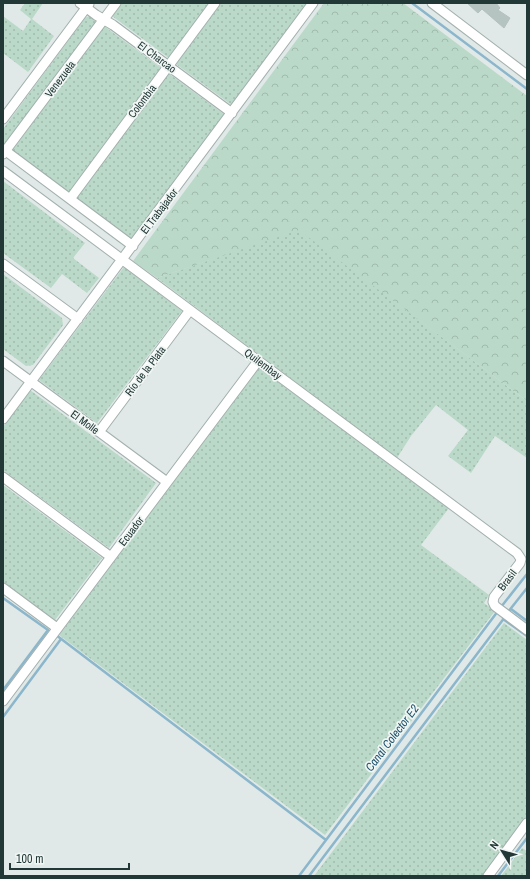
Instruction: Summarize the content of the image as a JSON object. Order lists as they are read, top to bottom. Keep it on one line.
{"streets":{"street":["El Charcao","Venezuela","Colombia","El Trabajador","Quilembay","Río de la Plata","El Molle","Ecuador","Brasil"]},"crossings":[["El Charcao","Venezuela"],["El Charcao","Colombia"],["El Charcao","El Trabajador"],["El Trabajador","Quilembay"],["El Trabajador","El Molle"],["Quilembay","Río de la Plata"],["Quilembay","Ecuador"],["Quilembay","Brasil"],["Río de la Plata","El Molle"],["El Molle","Ecuador"]],"water":["Canal Colector E2"],"scale_bar":"100 m","north":"top left"}
